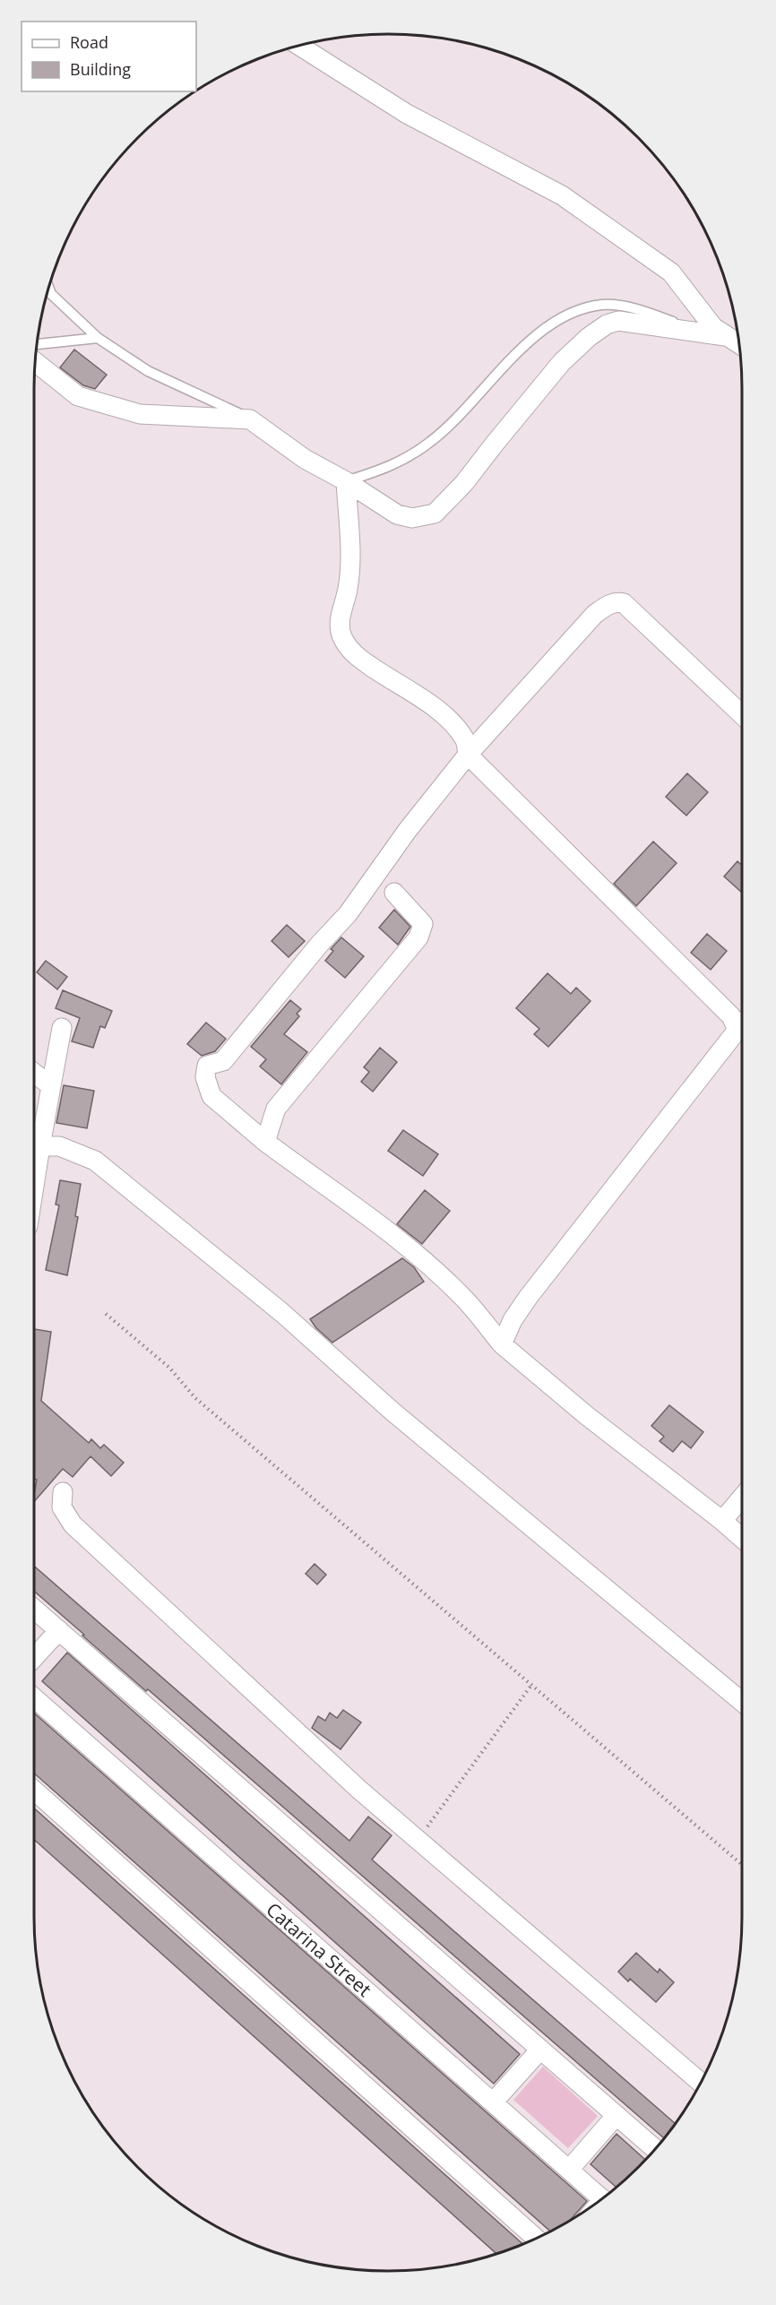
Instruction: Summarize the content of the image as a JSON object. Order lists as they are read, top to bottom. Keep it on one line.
{"streets":{"street":["Catarina Street"]},"legend":["Road","Building"]}
